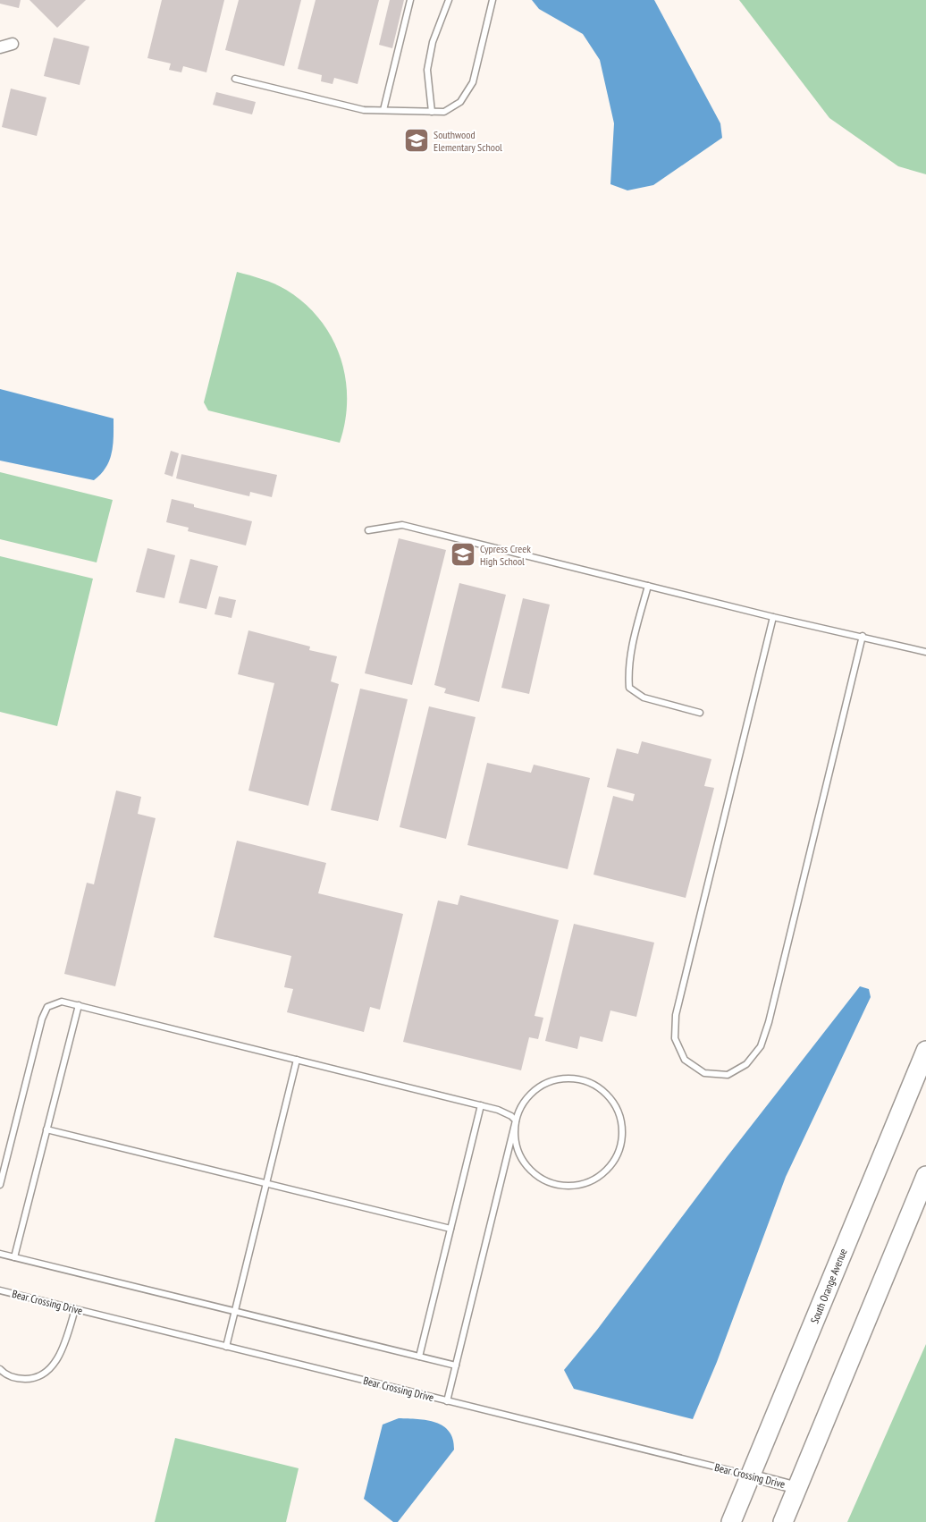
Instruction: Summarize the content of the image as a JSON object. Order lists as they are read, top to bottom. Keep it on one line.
{"streets":{"main road":["South Orange Avenue"],"street":["Bear Crossing Drive"]},"crossings":[["South Orange Avenue","Bear Crossing Drive"]],"places":{"school or university":["Southwood Elementary School","Cypress Creek High School"]}}
